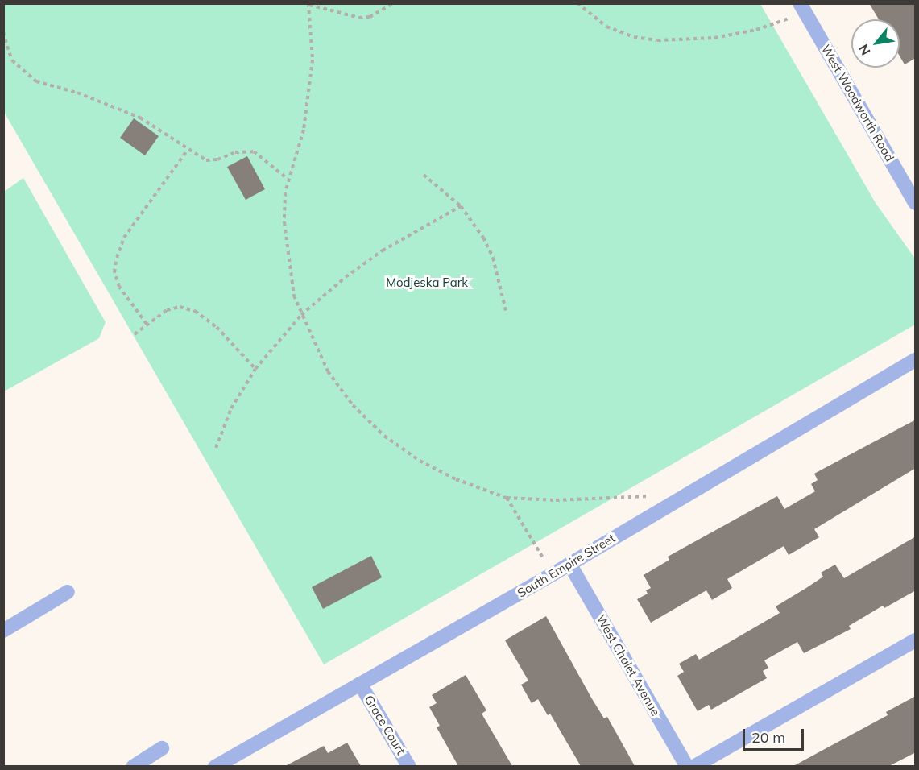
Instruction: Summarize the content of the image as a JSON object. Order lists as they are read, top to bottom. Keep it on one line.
{"streets":{"street":["West Woodworth Road","South Empire Street","West Chalet Avenue","Grace Court"]},"crossings":[["South Empire Street","West Chalet Avenue"],["South Empire Street","Grace Court"]],"parks":["Modjeska Park"],"scale_bar":"20 m","north":"bottom left"}
